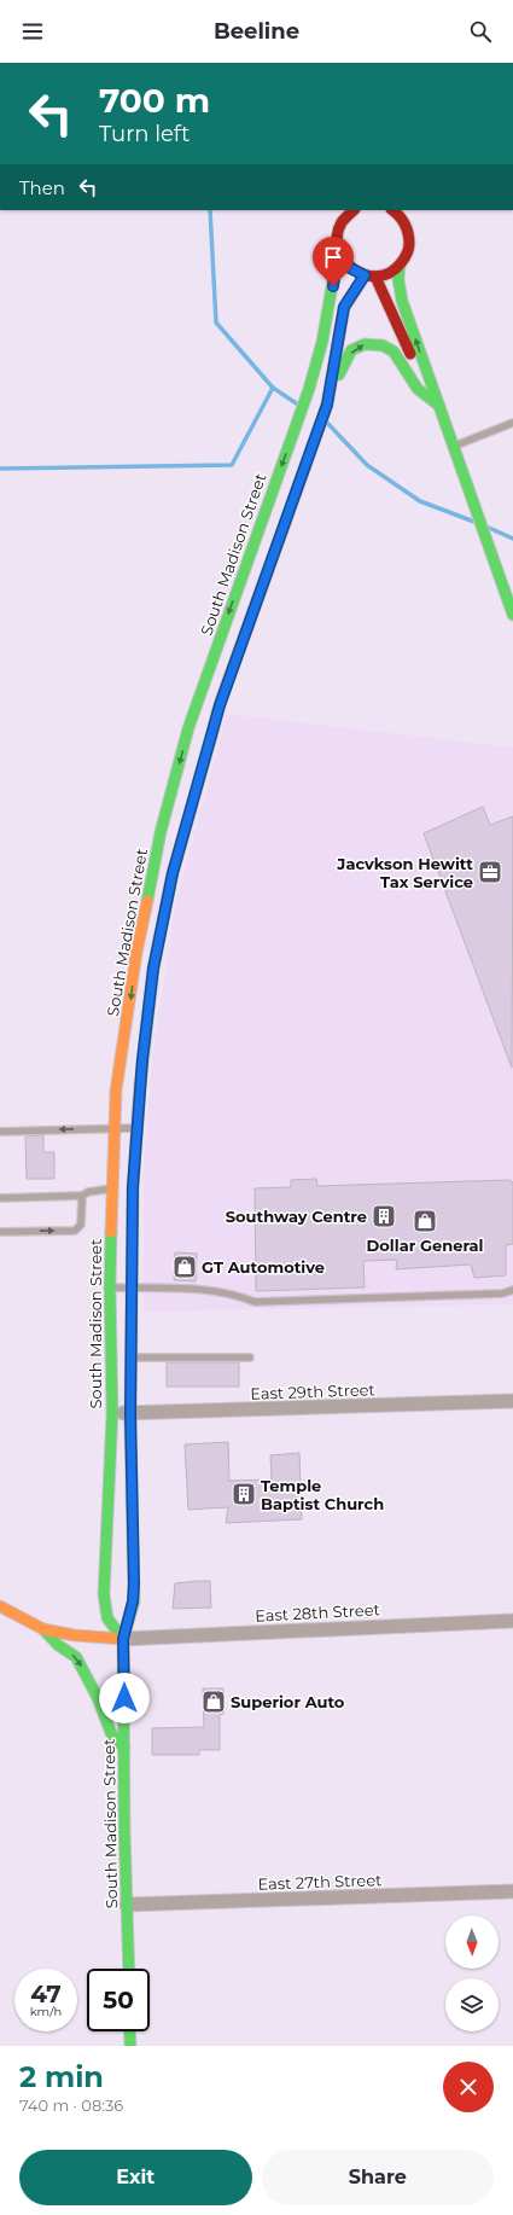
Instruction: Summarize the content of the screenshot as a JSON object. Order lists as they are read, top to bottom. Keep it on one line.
{"streets":{"main road":["South Madison Street"],"street":["East 29th Street","East 28th Street","East 27th Street"]},"crossings":[["South Madison Street","East 29th Street"],["South Madison Street","East 28th Street"],["South Madison Street","East 27th Street"]],"places":{"office":["Jacvkson Hewitt Tax Service"],"building":["Southway Centre","Temple Baptist Church"],"shop":["Dollar General","GT Automotive","Superior Auto"]},"north":"bottom","page":{"header":"Beeline","turn":["700 m","Turn left"],"then":"Then","speed":"47 km/h","limit":"50","heading":["2 min","740 m · 08:36"],"buttons":["Exit","Share"]}}
